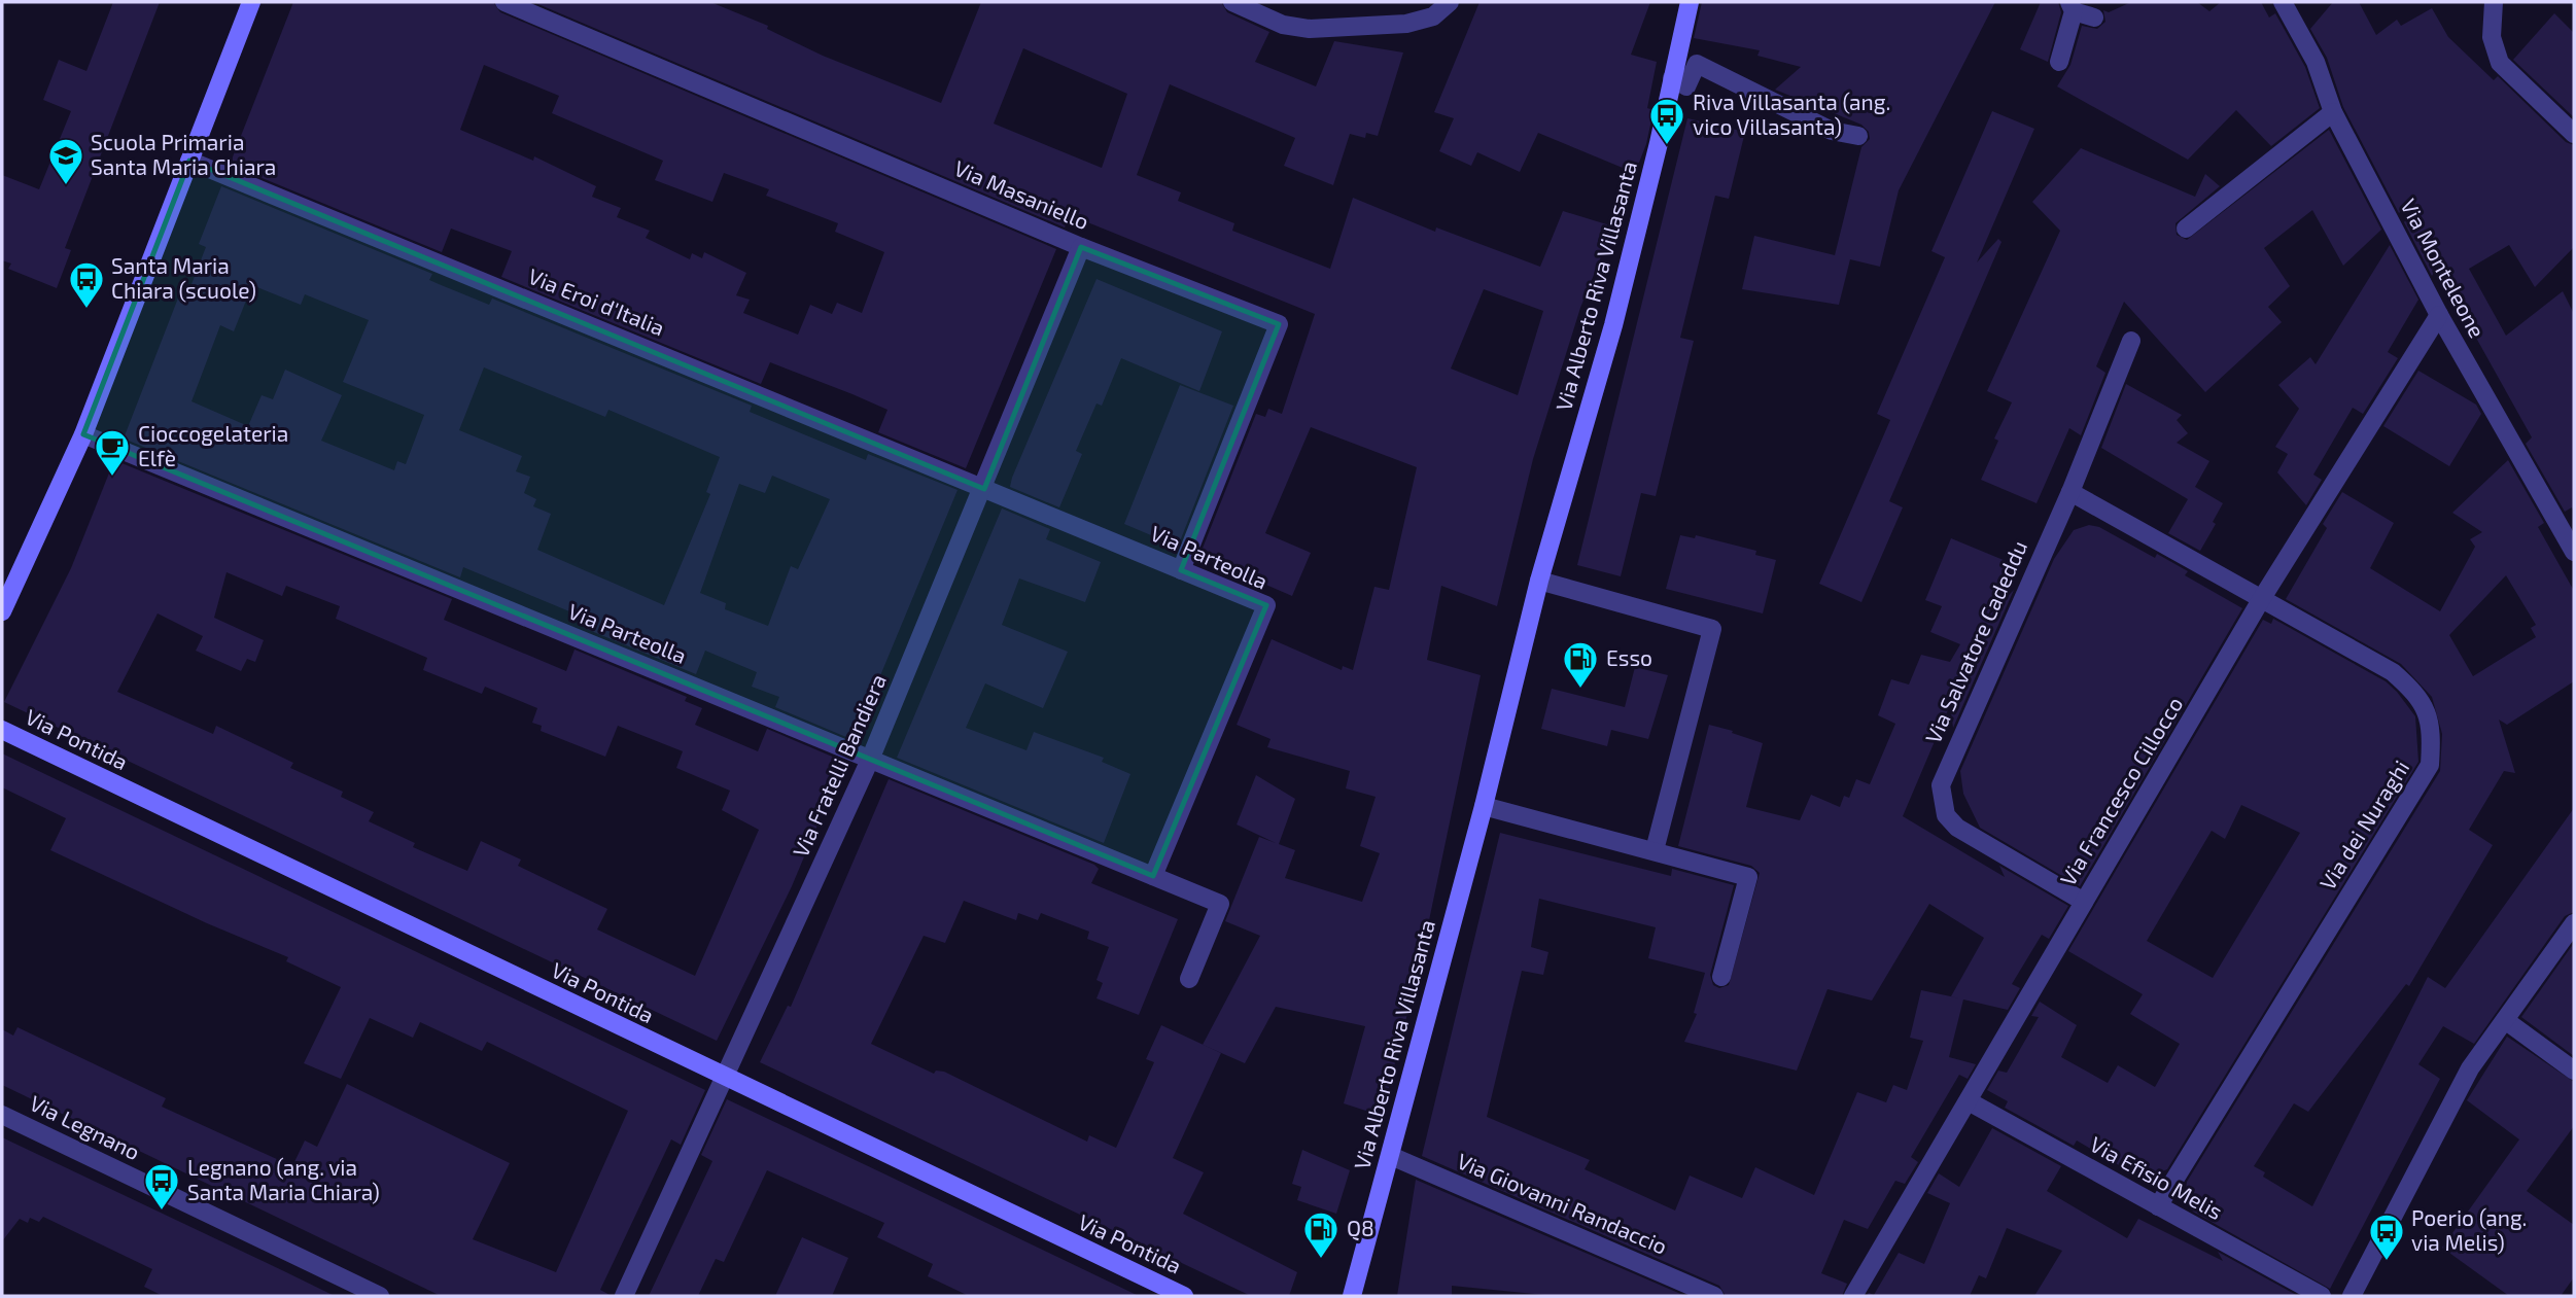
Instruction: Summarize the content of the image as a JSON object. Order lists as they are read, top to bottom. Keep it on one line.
{"streets":{"street":["Via Masaniello","Via Monteleone","Via Alberto Riva Villasanta","Via Eroi d'Italia","Via Parteolla","Via Salvatore Cadeddu","Via Pontida","Via Fratelli Bandiera","Via Francesco Cillocco","Via dei Nuraghi","Via Legnano","Via Efisio Melis","Via Giovanni Randaccio"]},"crossings":[["Via Masaniello","Via Parteolla"],["Via Masaniello","Via Fratelli Bandiera"],["Via Monteleone","Via Francesco Cillocco"],["Via Alberto Riva Villasanta","Via Giovanni Randaccio"],["Via Eroi d'Italia","Via Parteolla"],["Via Eroi d'Italia","Via Fratelli Bandiera"],["Via Parteolla","Via Fratelli Bandiera"],["Via Salvatore Cadeddu","Via Francesco Cillocco"],["Via Salvatore Cadeddu","Via dei Nuraghi"],["Via Pontida","Via Fratelli Bandiera"],["Via Francesco Cillocco","Via dei Nuraghi"],["Via Francesco Cillocco","Via Efisio Melis"],["Via dei Nuraghi","Via Efisio Melis"]],"places":{"bus stop":["Riva Villasanta (ang. vico Villasanta)","Santa Maria Chiara (scuole)","Legnano (ang. via Santa Maria Chiara)","Poerio (ang. via Melis)"],"school or university":["Scuola Primaria Santa Maria Chiara"],"cafe":["Cioccogelateria Elfè"],"fuel station":["Esso","Q8"]}}
